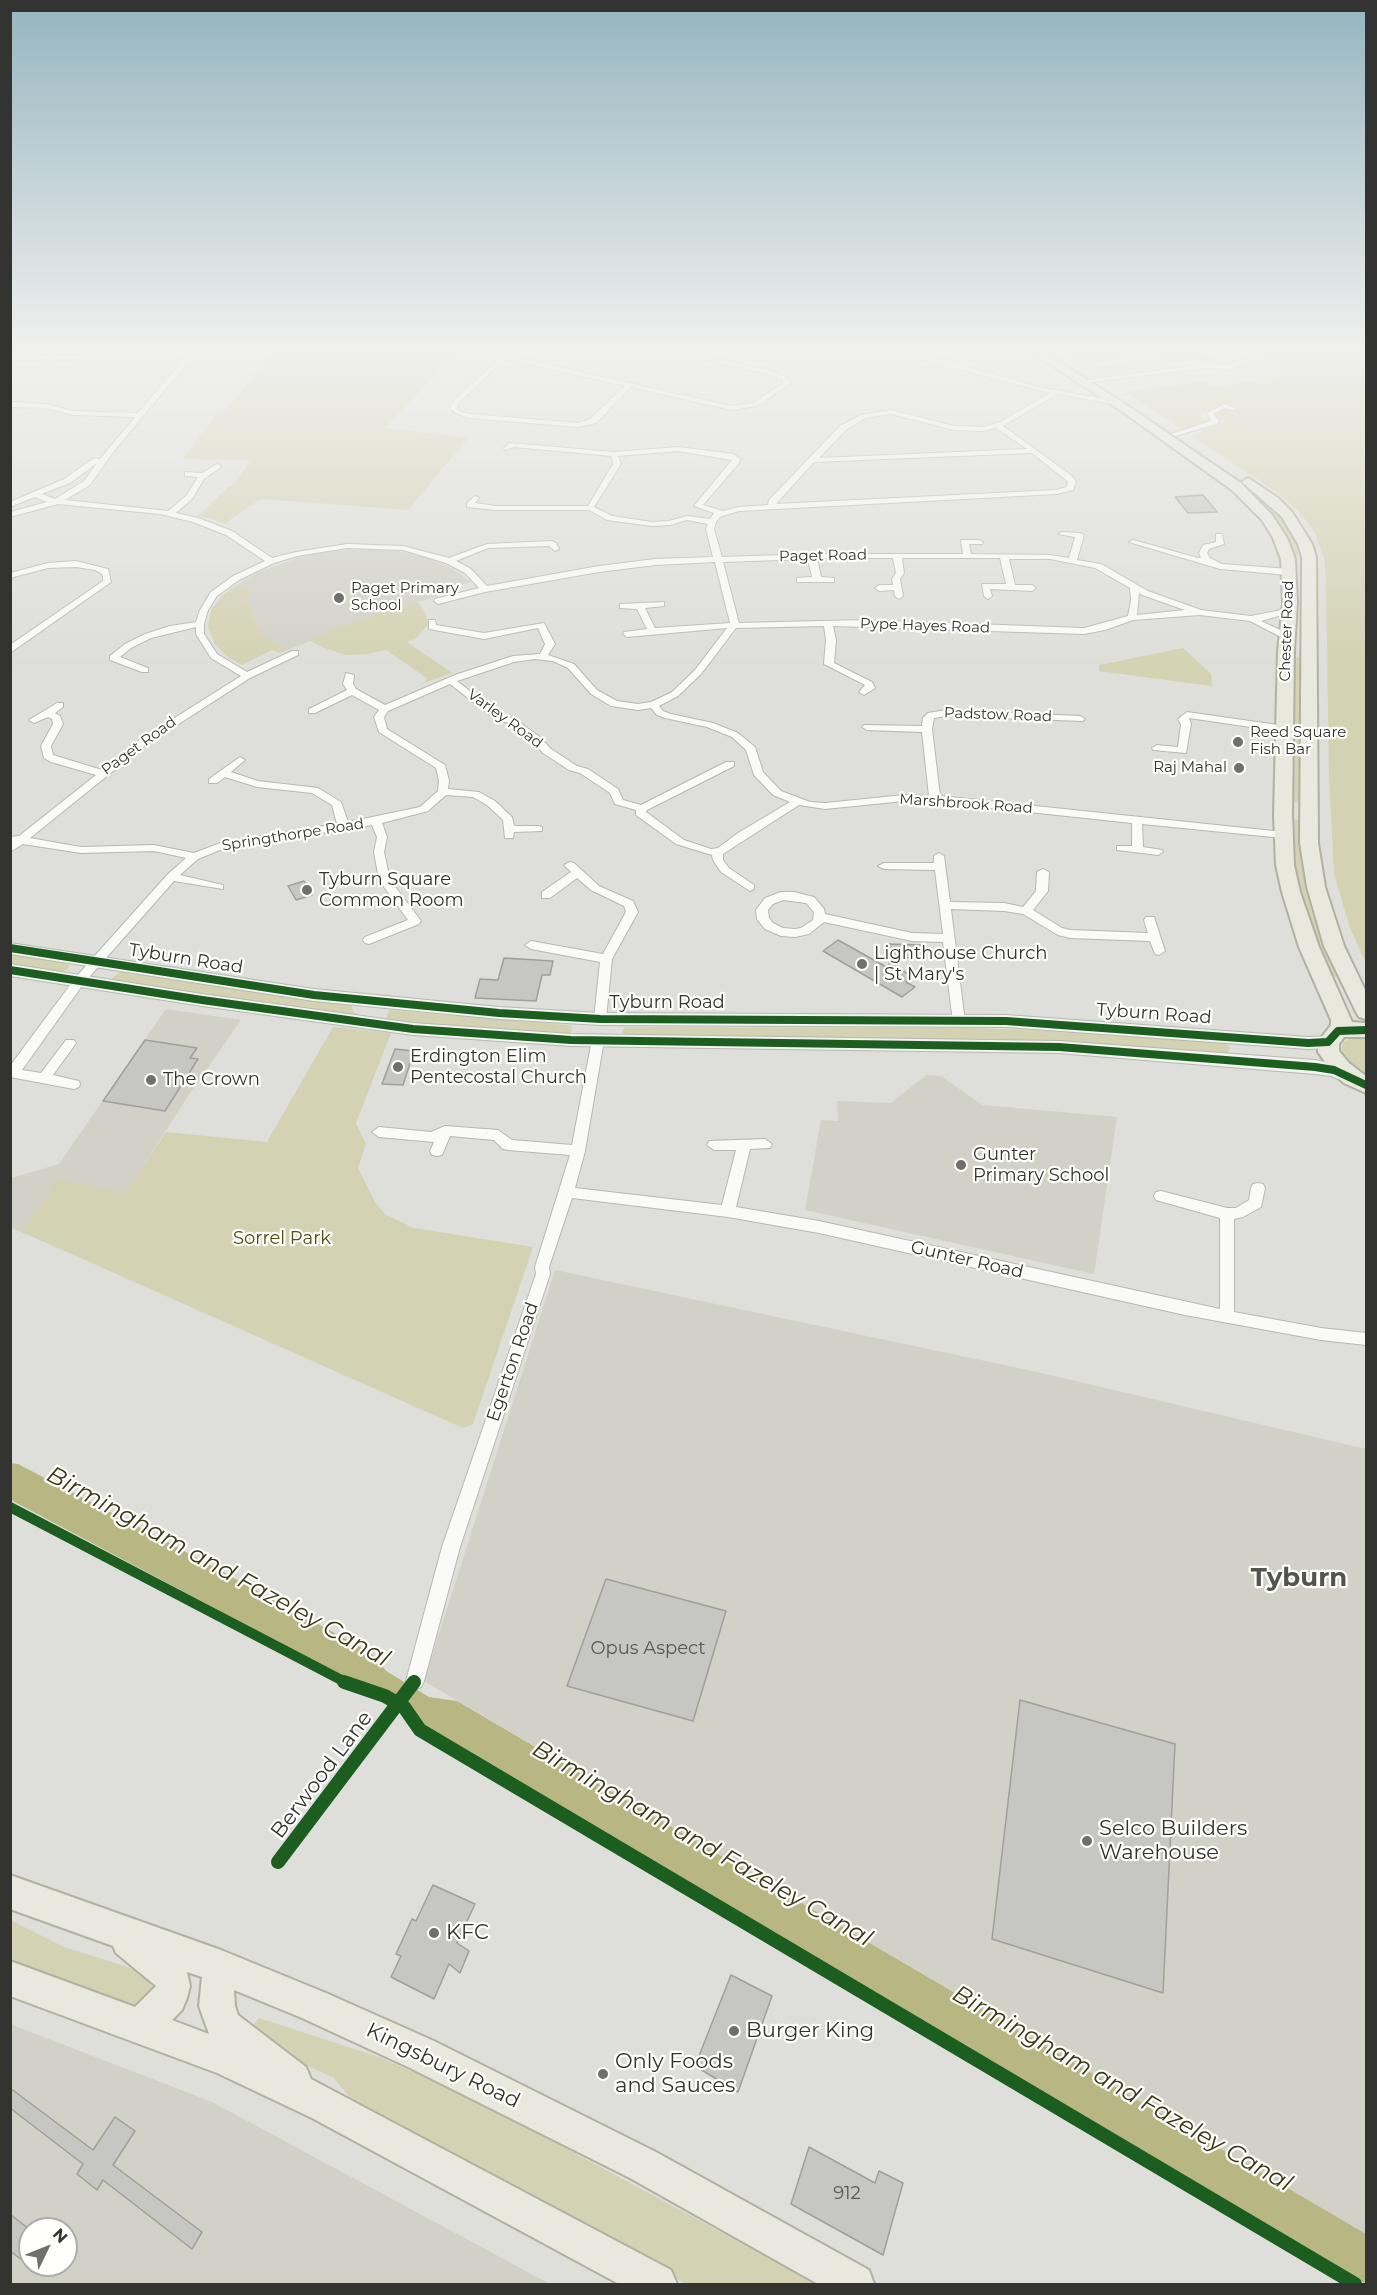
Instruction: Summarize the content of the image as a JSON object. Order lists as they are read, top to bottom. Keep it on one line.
{"streets":{"highway":["Chester Road","Kingsbury Road"],"main road":["Tyburn Road"],"street":["Paget Road","Pype Hayes Road","Padstow Road","Varley Road","Marshbrook Road","Springthorpe Road","Gunter Road","Egerton Road"],"cycle path":["Berwood Lane"]},"crossings":[["Paget Road","Pype Hayes Road"],["Pype Hayes Road","Chester Road"],["Chester Road","Marshbrook Road"],["Chester Road","Tyburn Road"],["Padstow Road","Marshbrook Road"],["Tyburn Road","Egerton Road"],["Gunter Road","Egerton Road"]],"districts":["Tyburn"],"water":["Birmingham and Fazeley Canal"],"parks":["Sorrel Park"],"places":["Paget Primary School","Reed Square Fish Bar","Raj Mahal","Tyburn Square Common Room","Lighthouse Church | St Mary's","Erdington Elim Pentecostal Church","The Crown","Gunter Primary School","Selco Builders Warehouse","KFC","Burger King","Only Foods and Sauces"],"house_numbers":["Opus Aspect","912"],"north":"top right"}
